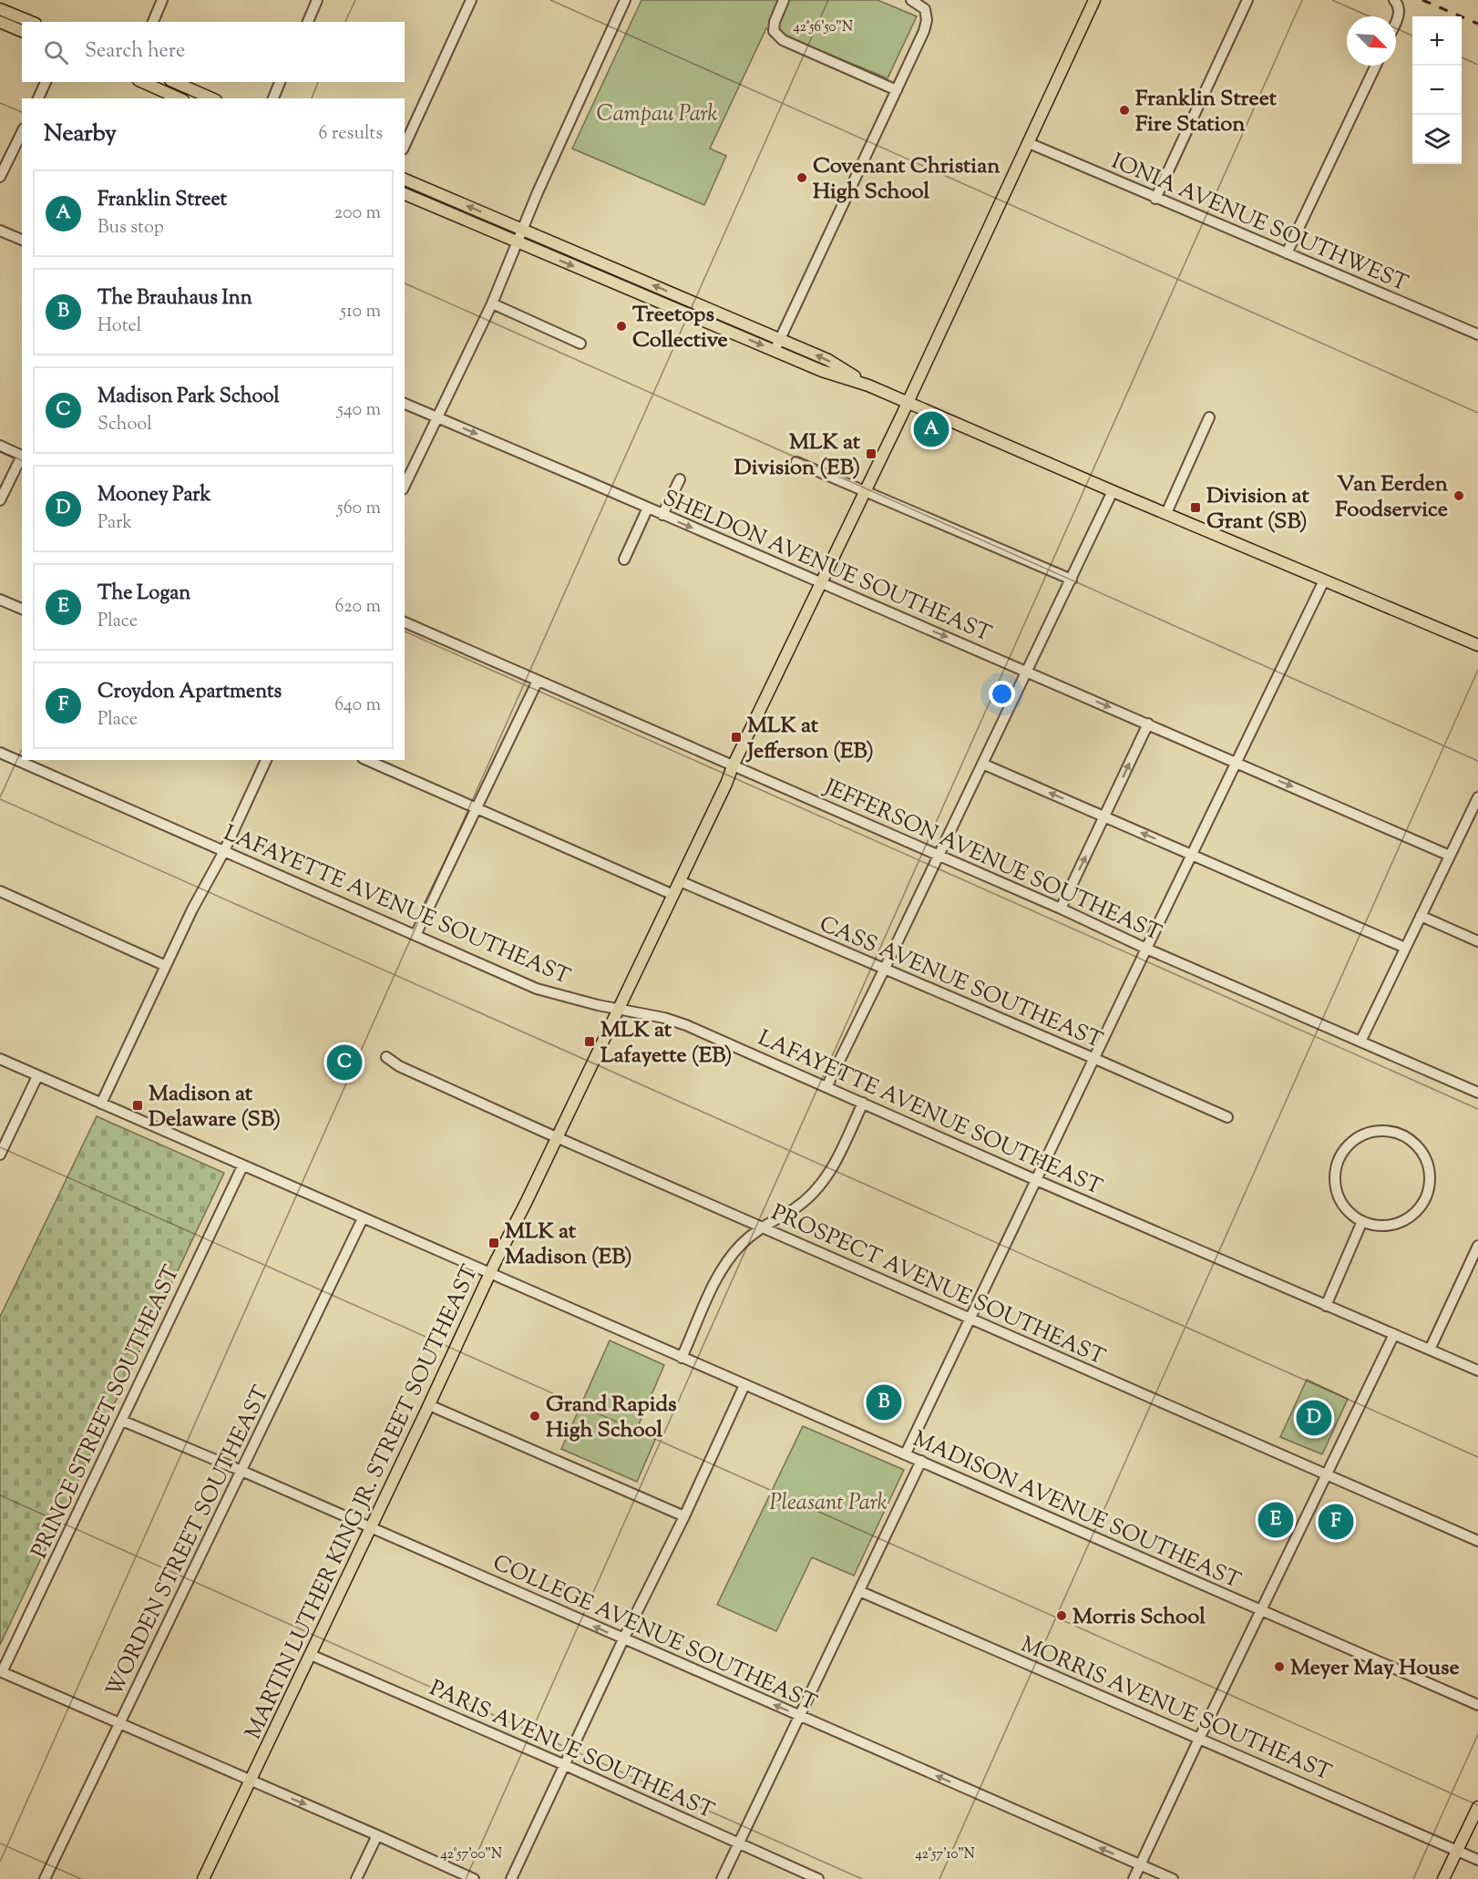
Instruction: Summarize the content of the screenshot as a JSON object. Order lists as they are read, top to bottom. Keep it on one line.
{"streets":{"main road":["MARTIN LUTHER KING JR. STREET SOUTHEAST"],"street":["IONIA AVENUE SOUTHWEST","SHELDON AVENUE SOUTHEAST","JEFFERSON AVENUE SOUTHEAST","LAFAYETTE AVENUE SOUTHEAST","CASS AVENUE SOUTHEAST","PROSPECT AVENUE SOUTHEAST","PRINCE STREET SOUTHEAST","MADISON AVENUE SOUTHEAST","WORDEN STREET SOUTHEAST","COLLEGE AVENUE SOUTHEAST","MORRIS AVENUE SOUTHEAST","PARIS AVENUE SOUTHEAST"]},"crossings":[["IONIA AVENUE SOUTHWEST","MARTIN LUTHER KING JR. STREET SOUTHEAST"],["SHELDON AVENUE SOUTHEAST","MARTIN LUTHER KING JR. STREET SOUTHEAST"],["JEFFERSON AVENUE SOUTHEAST","MARTIN LUTHER KING JR. STREET SOUTHEAST"],["LAFAYETTE AVENUE SOUTHEAST","MARTIN LUTHER KING JR. STREET SOUTHEAST"],["CASS AVENUE SOUTHEAST","MARTIN LUTHER KING JR. STREET SOUTHEAST"],["PROSPECT AVENUE SOUTHEAST","MARTIN LUTHER KING JR. STREET SOUTHEAST"],["PRINCE STREET SOUTHEAST","MADISON AVENUE SOUTHEAST"],["PRINCE STREET SOUTHEAST","COLLEGE AVENUE SOUTHEAST"],["MARTIN LUTHER KING JR. STREET SOUTHEAST","MADISON AVENUE SOUTHEAST"],["MARTIN LUTHER KING JR. STREET SOUTHEAST","COLLEGE AVENUE SOUTHEAST"],["MARTIN LUTHER KING JR. STREET SOUTHEAST","PARIS AVENUE SOUTHEAST"],["MADISON AVENUE SOUTHEAST","WORDEN STREET SOUTHEAST"],["WORDEN STREET SOUTHEAST","COLLEGE AVENUE SOUTHEAST"]],"one_way":["SHELDON AVENUE SOUTHEAST","COLLEGE AVENUE SOUTHEAST"],"parks":["Campau Park","Pleasant Park"],"places":{"other":["Franklin Street Fire Station","Covenant Christian High School","Treetops Collective","Van Eerden Foodservice","Grand Rapids High School","Morris School","Meyer May House"],"transit":["MLK at Division (EB)","Division at Grant (SB)","MLK at Jefferson (EB)","MLK at Lafayette (EB)","Madison at Delaware (SB)","MLK at Madison (EB)"]},"north":"bottom right","page":{"map_buttons":["+","−"],"search":"Search here","heading":["Nearby","6 results"],"list":[{"mark":"A","name":"Franklin Street","note":"Bus stop","value":"200 m"},{"mark":"B","name":"The Brauhaus Inn","note":"Hotel","value":"510 m"},{"mark":"C","name":"Madison Park School","note":"School","value":"540 m"},{"mark":"D","name":"Mooney Park","note":"Park","value":"560 m"},{"mark":"E","name":"The Logan","note":"Place","value":"620 m"},{"mark":"F","name":"Croydon Apartments","note":"Place","value":"640 m"}],"pins":["A","C","B","D","E","F"]},"coordinates":["42°56'50\"N","42°57'00\"N","42°57'10\"N"]}
